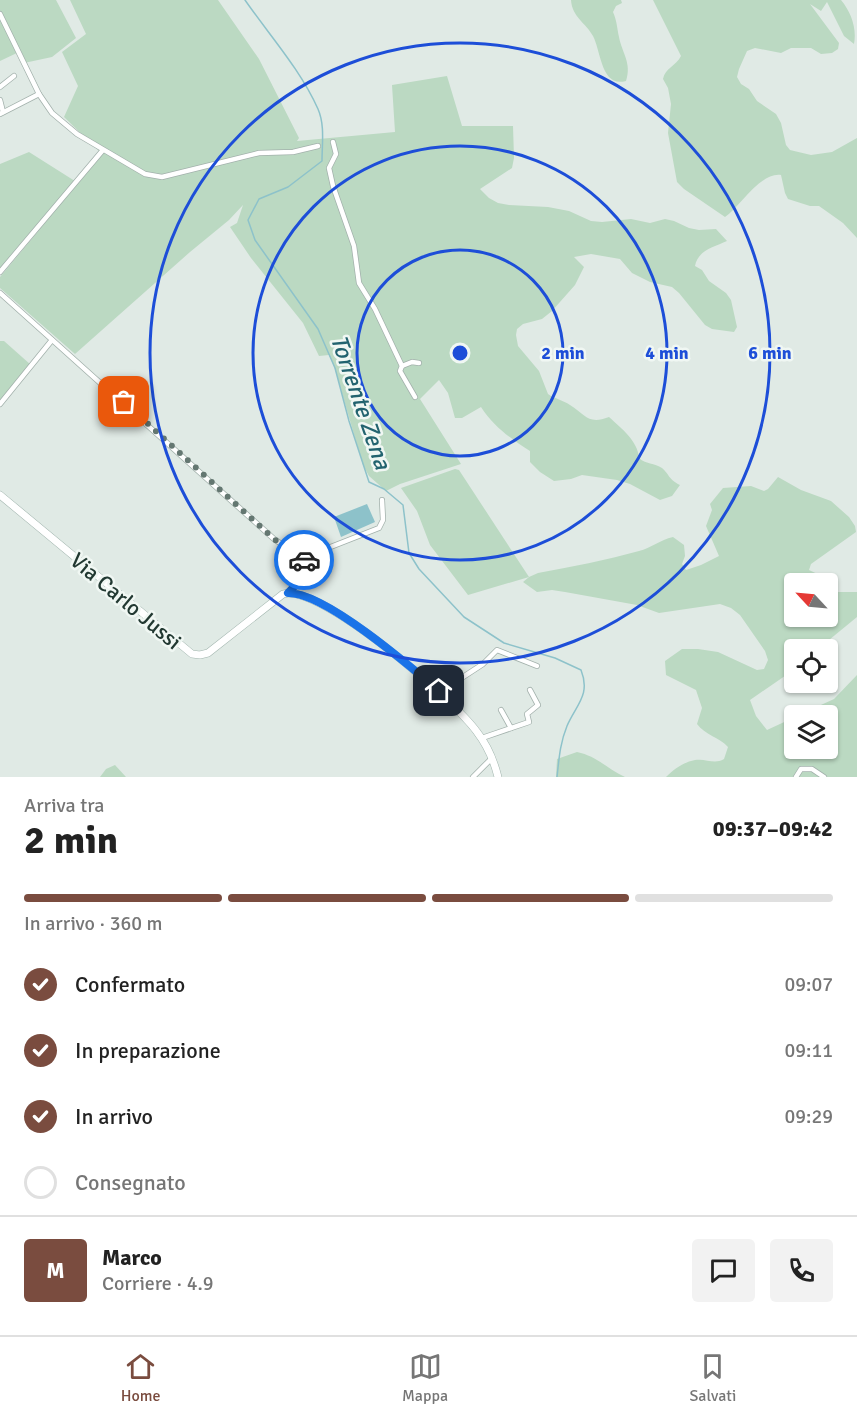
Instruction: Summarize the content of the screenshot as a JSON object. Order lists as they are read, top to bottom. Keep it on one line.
{"streets":{"street":["Via Carlo Jussi"]},"water":["Torrente Zena"],"north":"top left","page":{"heading":["2 min","Arriva tra","09:37–09:42"],"panel":["Marco","Corriere · 4.9"],"bar":"In arrivo · 360 m","list":[["Confermato","09:07"],["In preparazione","09:11"],["In arrivo","09:29"],"Consegnato"],"round":"M","tabs":["Home","Mappa","Salvati"]},"rings":["2 min","4 min","6 min"]}
